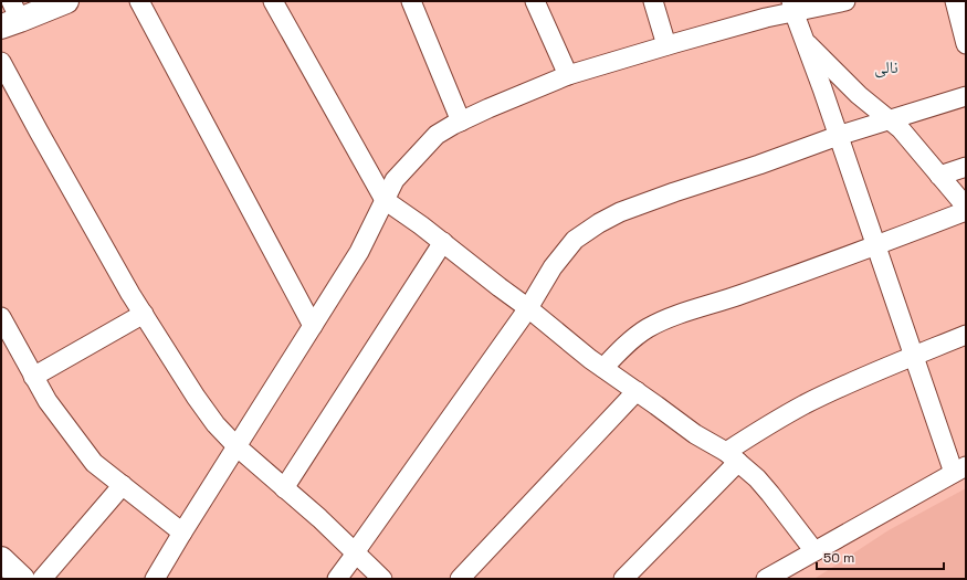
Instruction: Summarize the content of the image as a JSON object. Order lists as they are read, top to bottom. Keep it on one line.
{"districts":["نالی"],"scale_bar":"50 m"}
